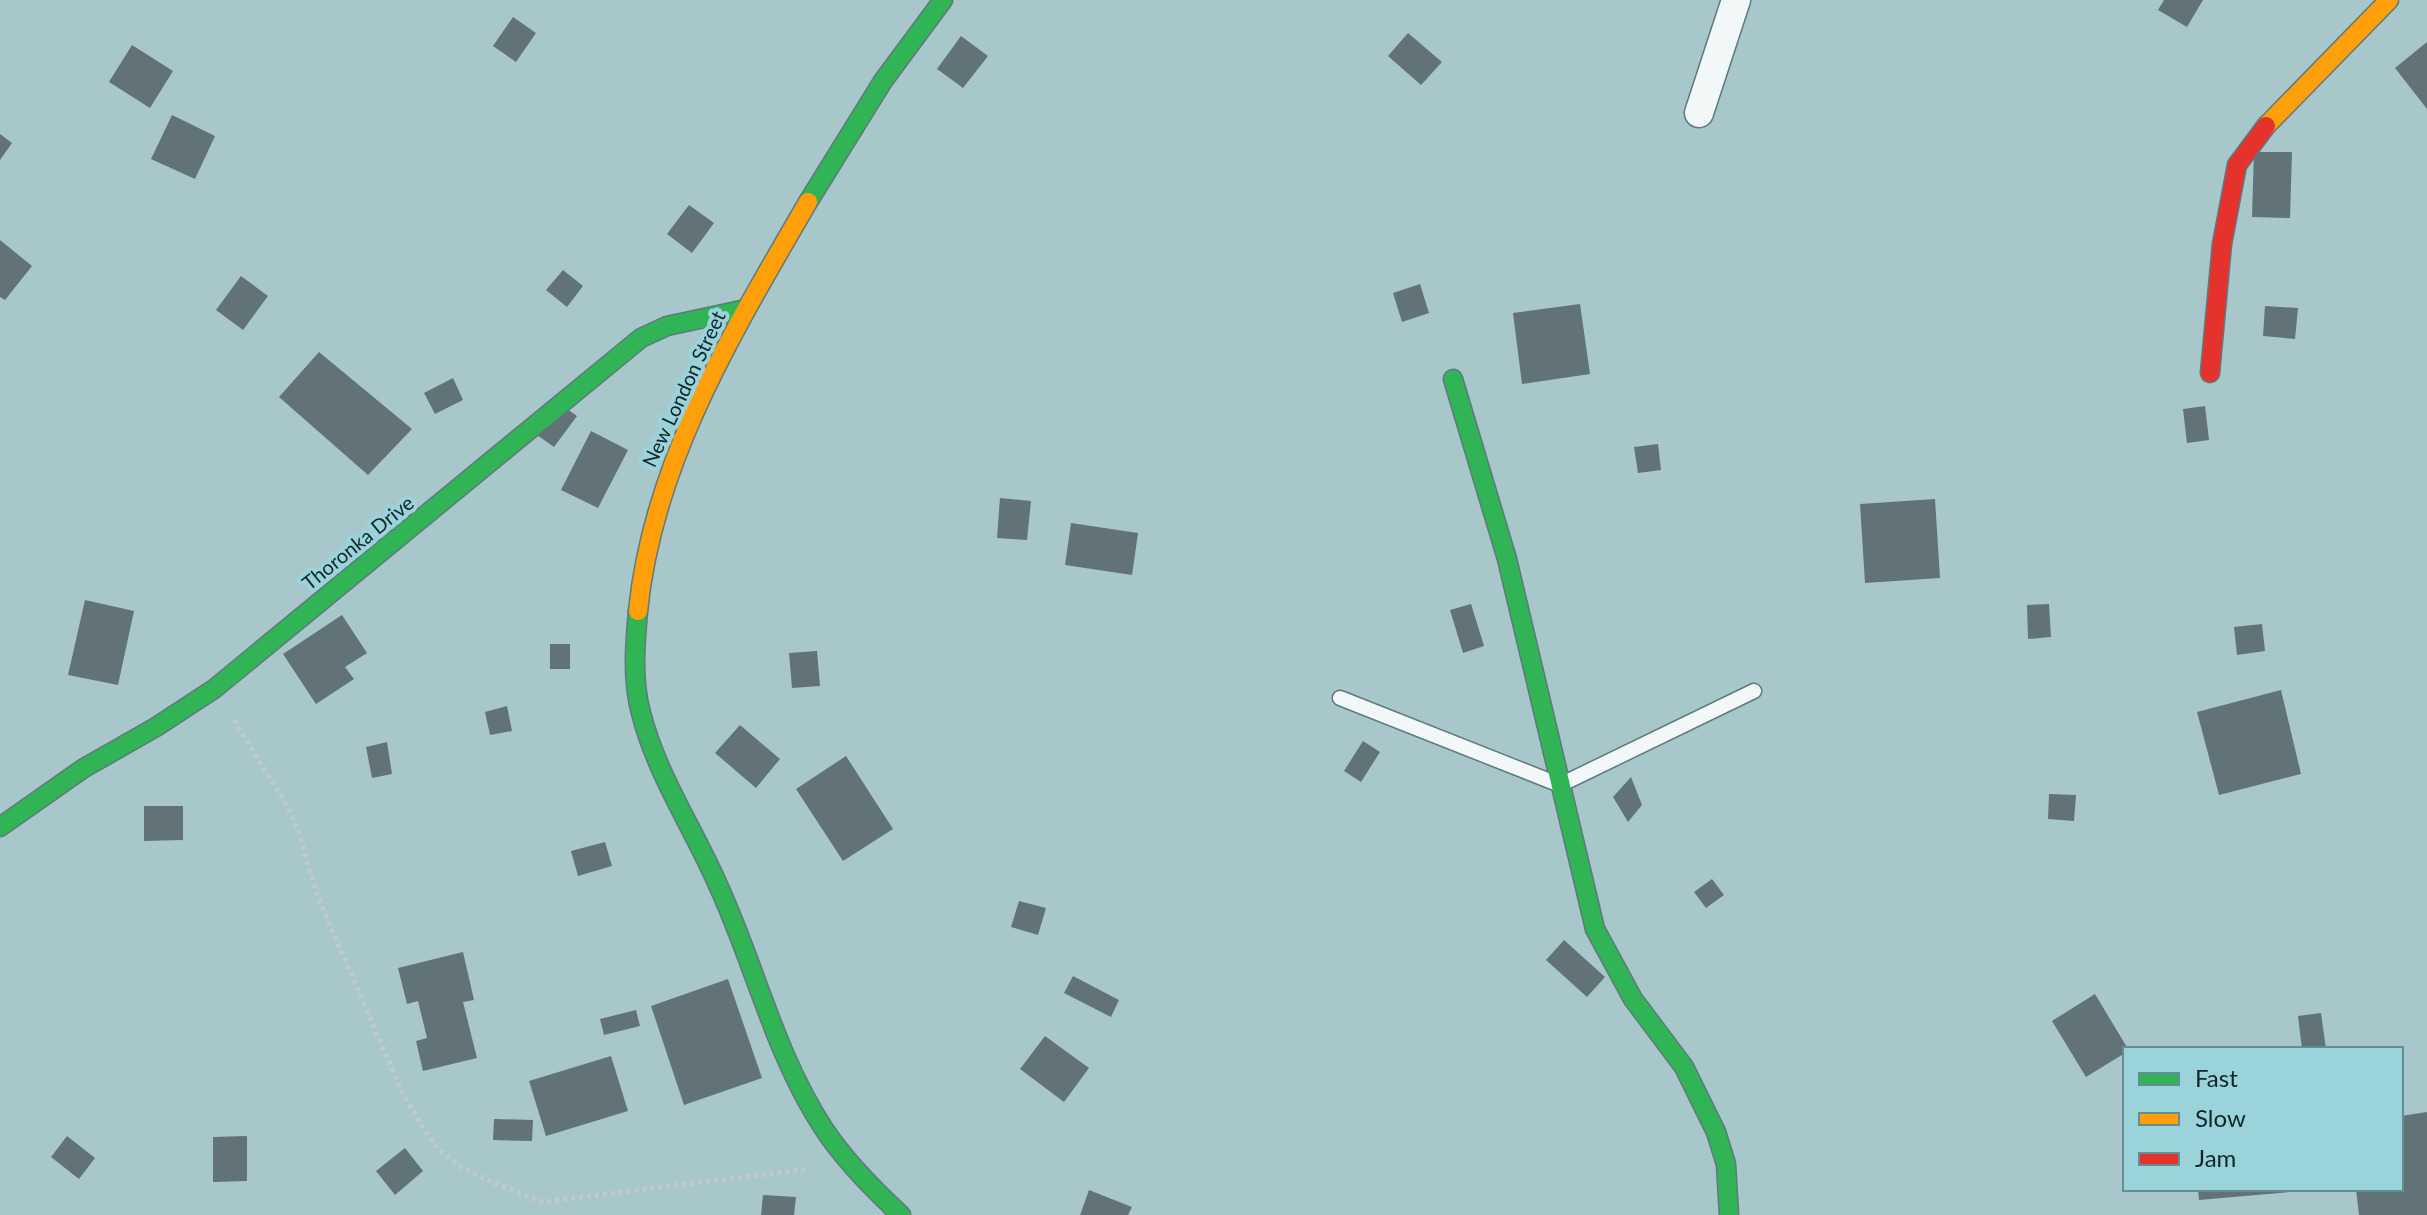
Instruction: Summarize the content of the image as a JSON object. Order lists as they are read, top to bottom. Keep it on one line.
{"streets":{"street":["New London Street","Thoronka Drive"]},"crossings":[["New London Street","Thoronka Drive"]],"legend":["Fast","Slow","Jam"]}
